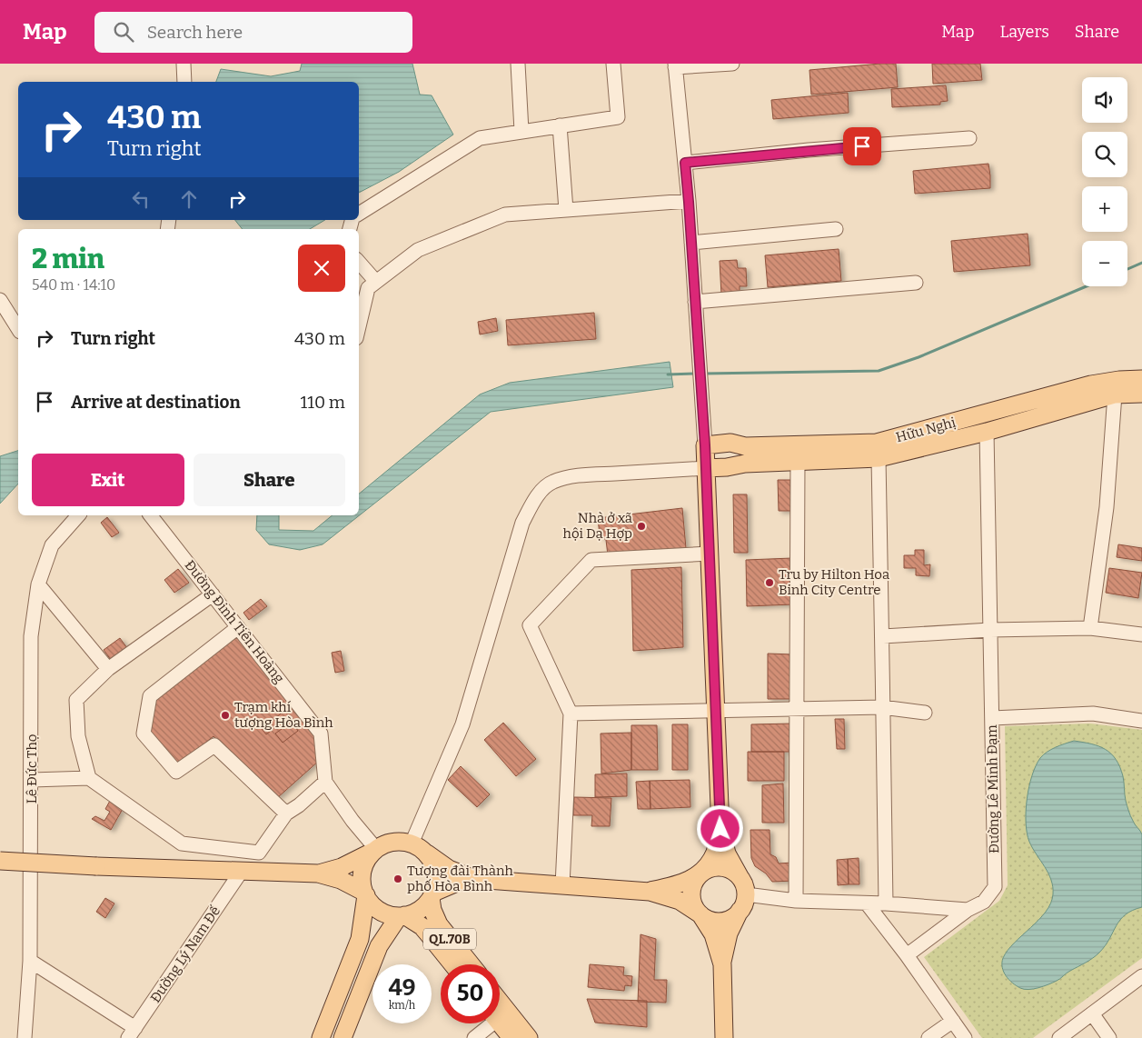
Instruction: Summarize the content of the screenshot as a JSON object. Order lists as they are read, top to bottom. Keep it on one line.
{"streets":{"main road":["Hữu Nghị","QL.70B"],"street":["Đường Đinh Tiên Hoàng","Lê Đức Thọ","Đường Lê Minh Đạm","Đường Lý Nam Đế"]},"crossings":[["Hữu Nghị","Đường Lê Minh Đạm"],["Đường Đinh Tiên Hoàng","QL.70B"]],"places":["Nhà ở xã hội Dạ Hợp","Tru by Hilton Hoa Binh City Centre","Trạm khí tượng Hòa Bình","Tượng đài Thành phố Hòa Bình"],"page":{"header":"Map","search":"Search here","nav":["Map","Layers","Share"],"map_buttons":["+","−"],"turn":["430 m","Turn right"],"heading":["2 min","540 m · 14:10"],"list":[{"name":"Turn right","value":"430 m"},{"name":"Arrive at destination","value":"110 m"}],"buttons":["Exit","Share"],"speed":"49 km/h","limit":"50"}}
